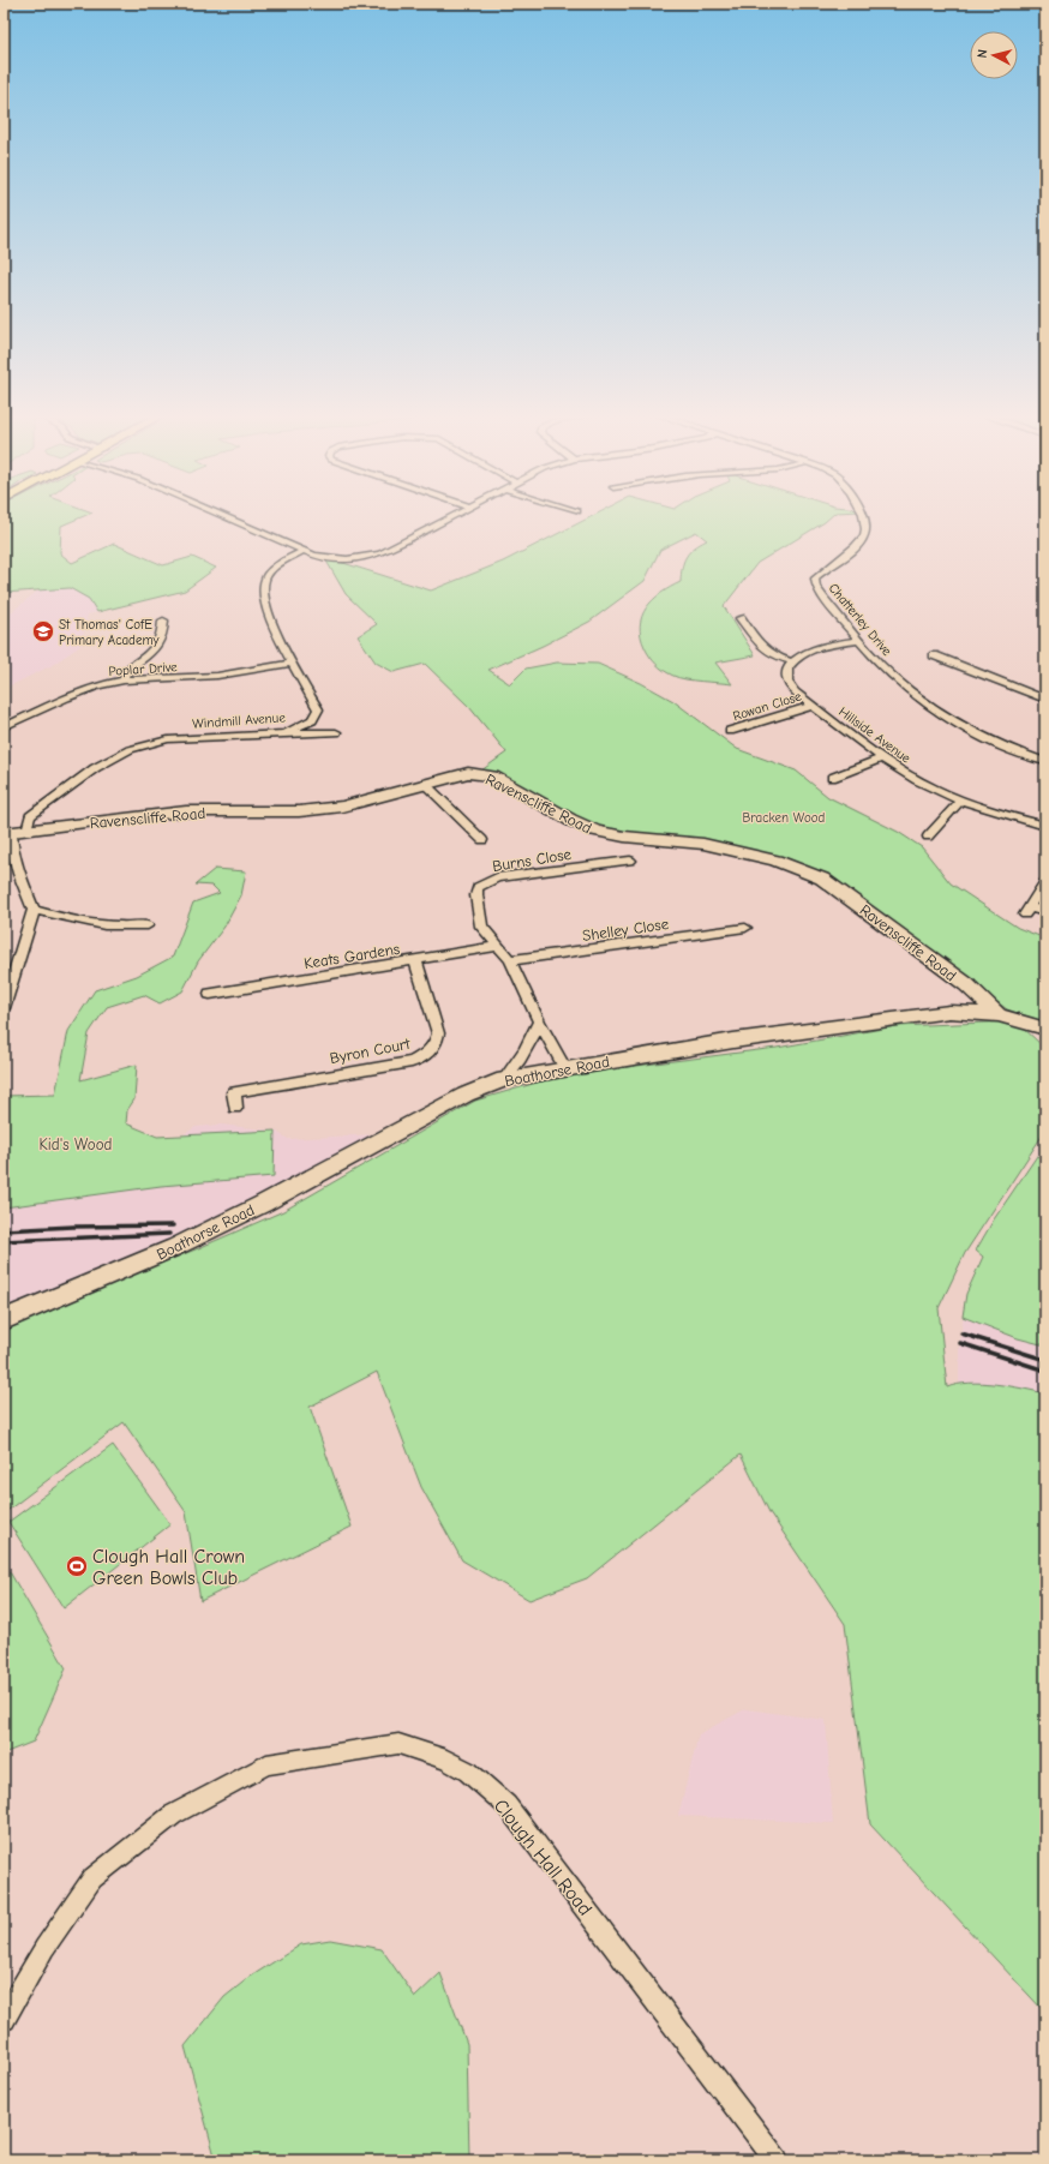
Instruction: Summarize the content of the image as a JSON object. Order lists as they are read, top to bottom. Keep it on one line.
{"streets":{"street":["Chatterley Drive","Poplar Drive","Rowan Close","Windmill Avenue","Hillside Avenue","Ravenscliffe Road","Burns Close","Shelley Close","Keats Gardens","Byron Court","Boathorse Road","Clough Hall Road"]},"crossings":[["Poplar Drive","Windmill Avenue"],["Rowan Close","Hillside Avenue"],["Windmill Avenue","Ravenscliffe Road"],["Ravenscliffe Road","Boathorse Road"],["Burns Close","Keats Gardens"],["Keats Gardens","Byron Court"]],"parks":["Bracken Wood","Kid's Wood"],"places":{"school or university":["St Thomas' CofE Primary Academy"],"sports":["Clough Hall Crown Green Bowls Club"]},"north":"left"}
